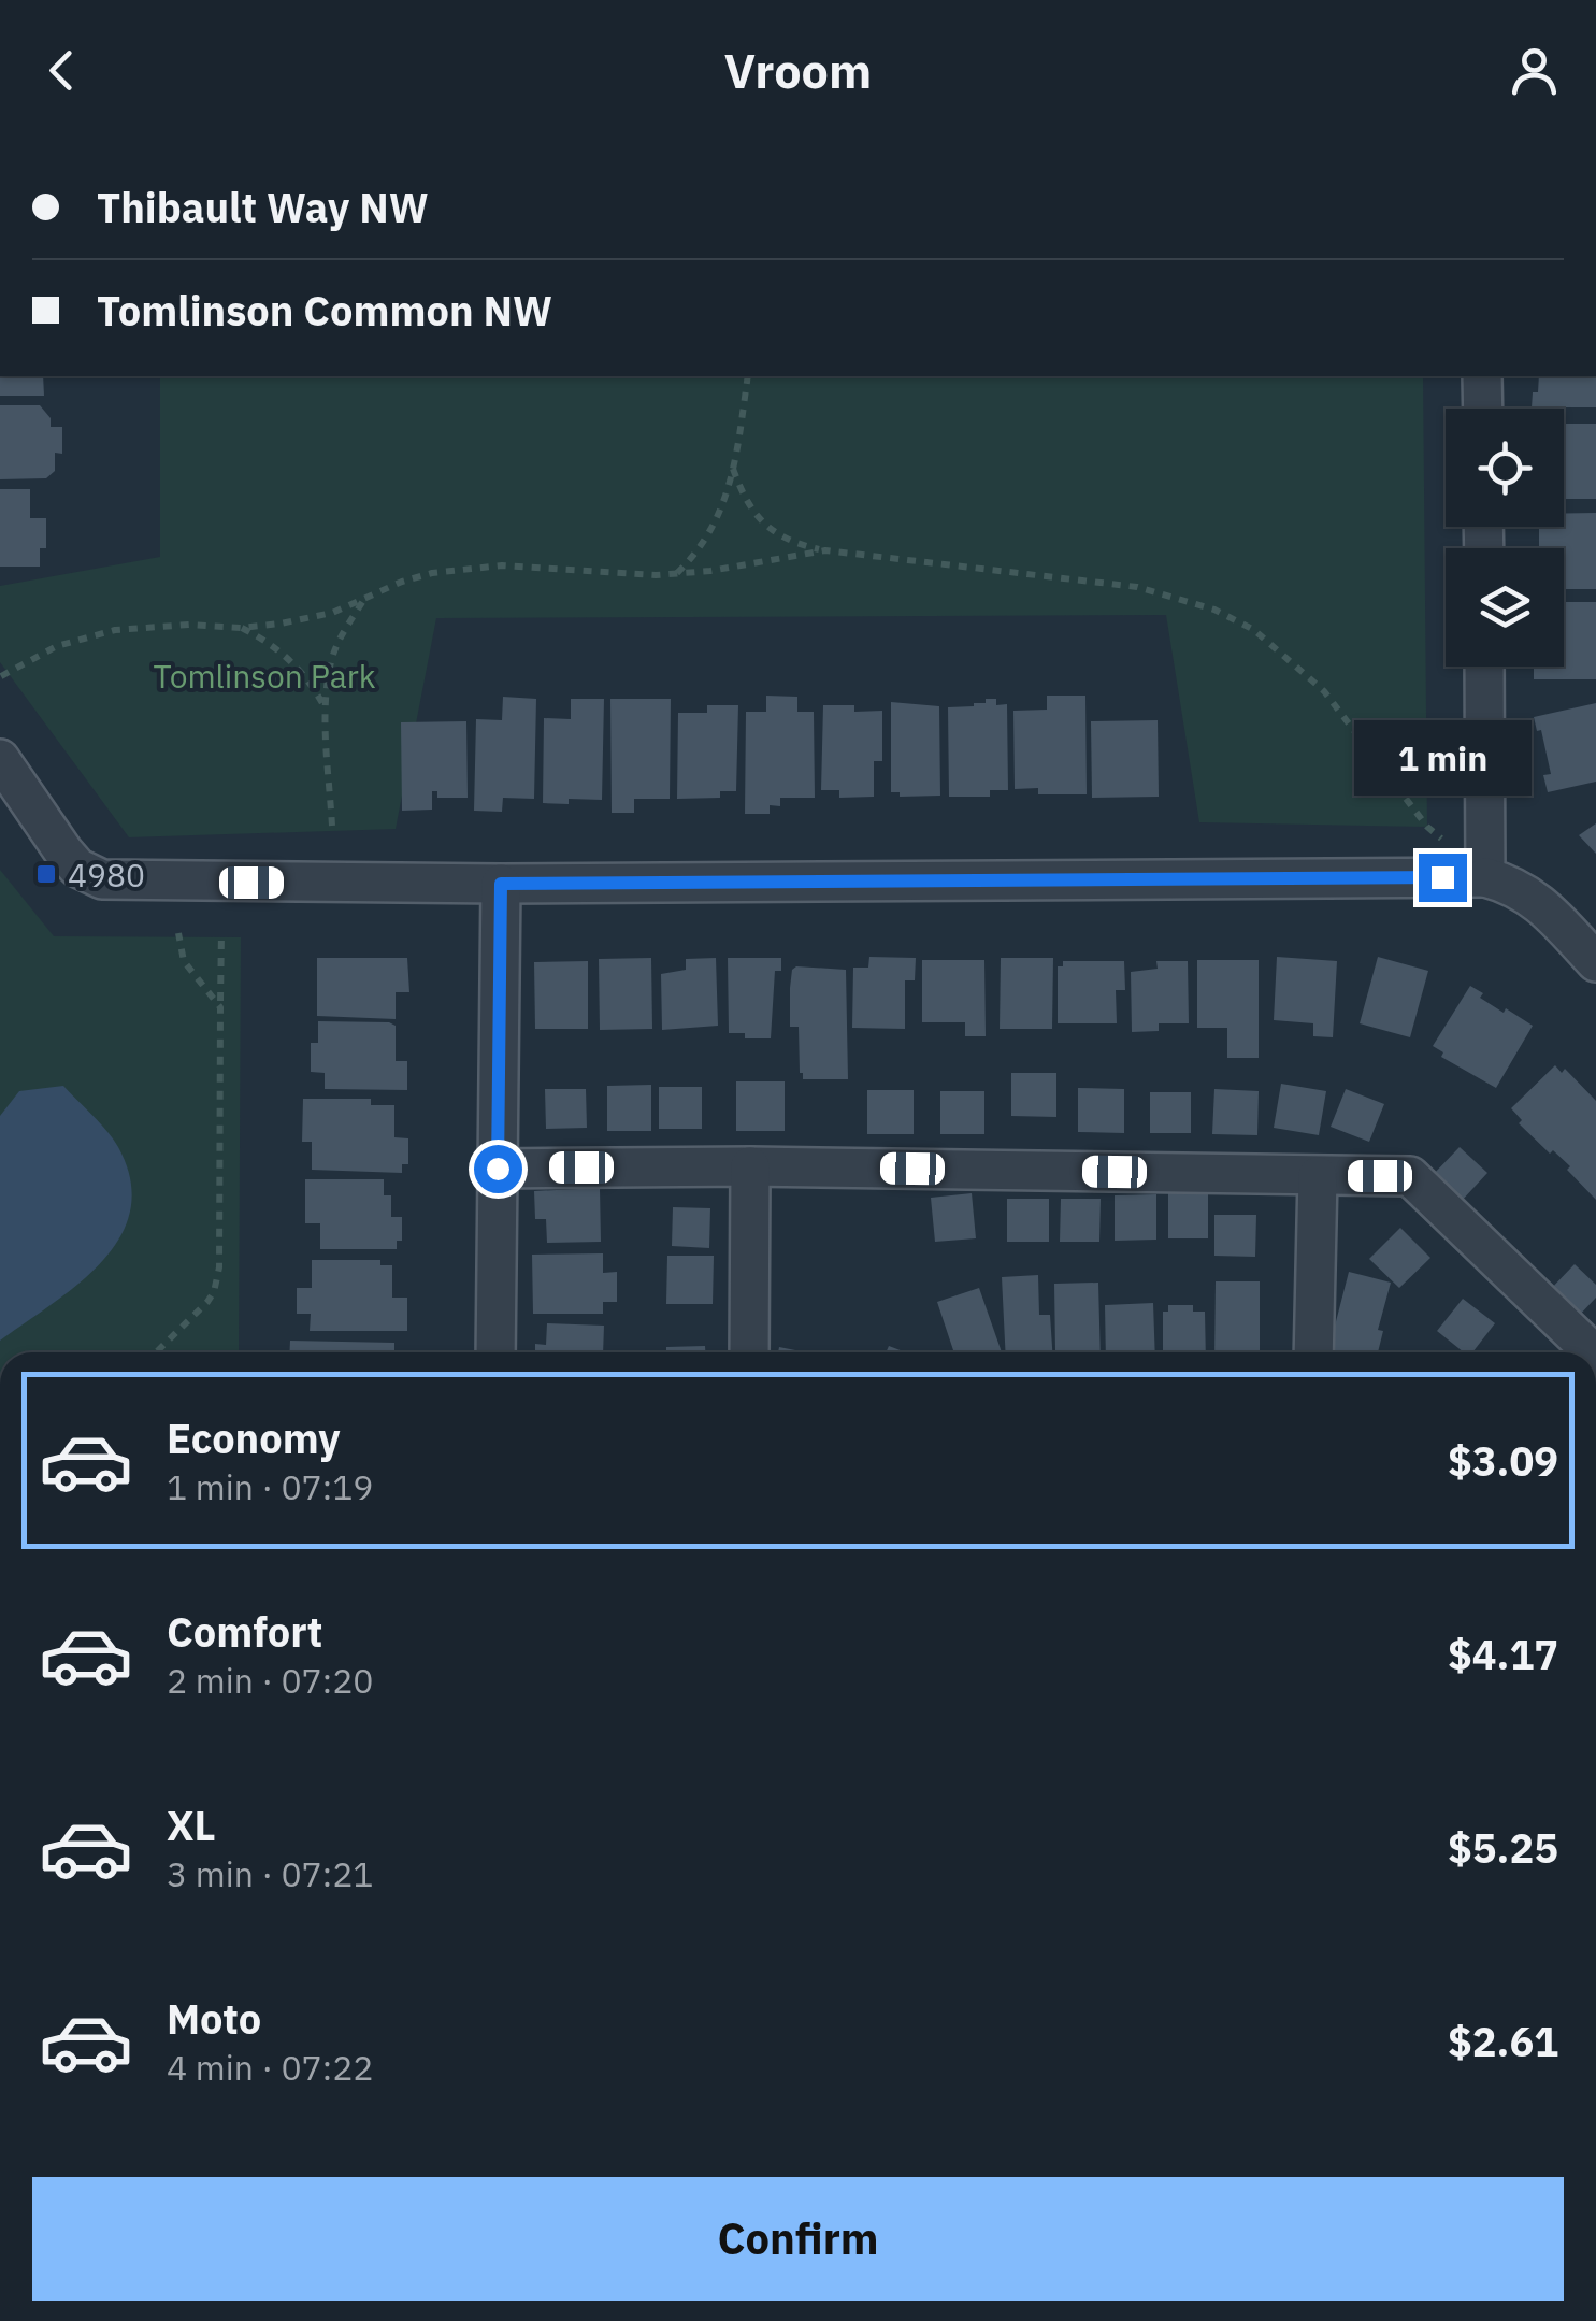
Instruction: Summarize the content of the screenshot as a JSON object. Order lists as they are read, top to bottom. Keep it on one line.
{"parks":["Tomlinson Park"],"places":{"transit":["4980"]},"page":{"header":"Vroom","banner":["Thibault Way NW","Tomlinson Common NW"],"bubble":"1 min","list":[{"name":"Economy","note":"1 min · 07:19","value":"$3.09"},{"name":"Comfort","note":"2 min · 07:20","value":"$4.17"},{"name":"XL","note":"3 min · 07:21","value":"$5.25"},{"name":"Moto","note":"4 min · 07:22","value":"$2.61"}],"buttons":"Confirm"}}
